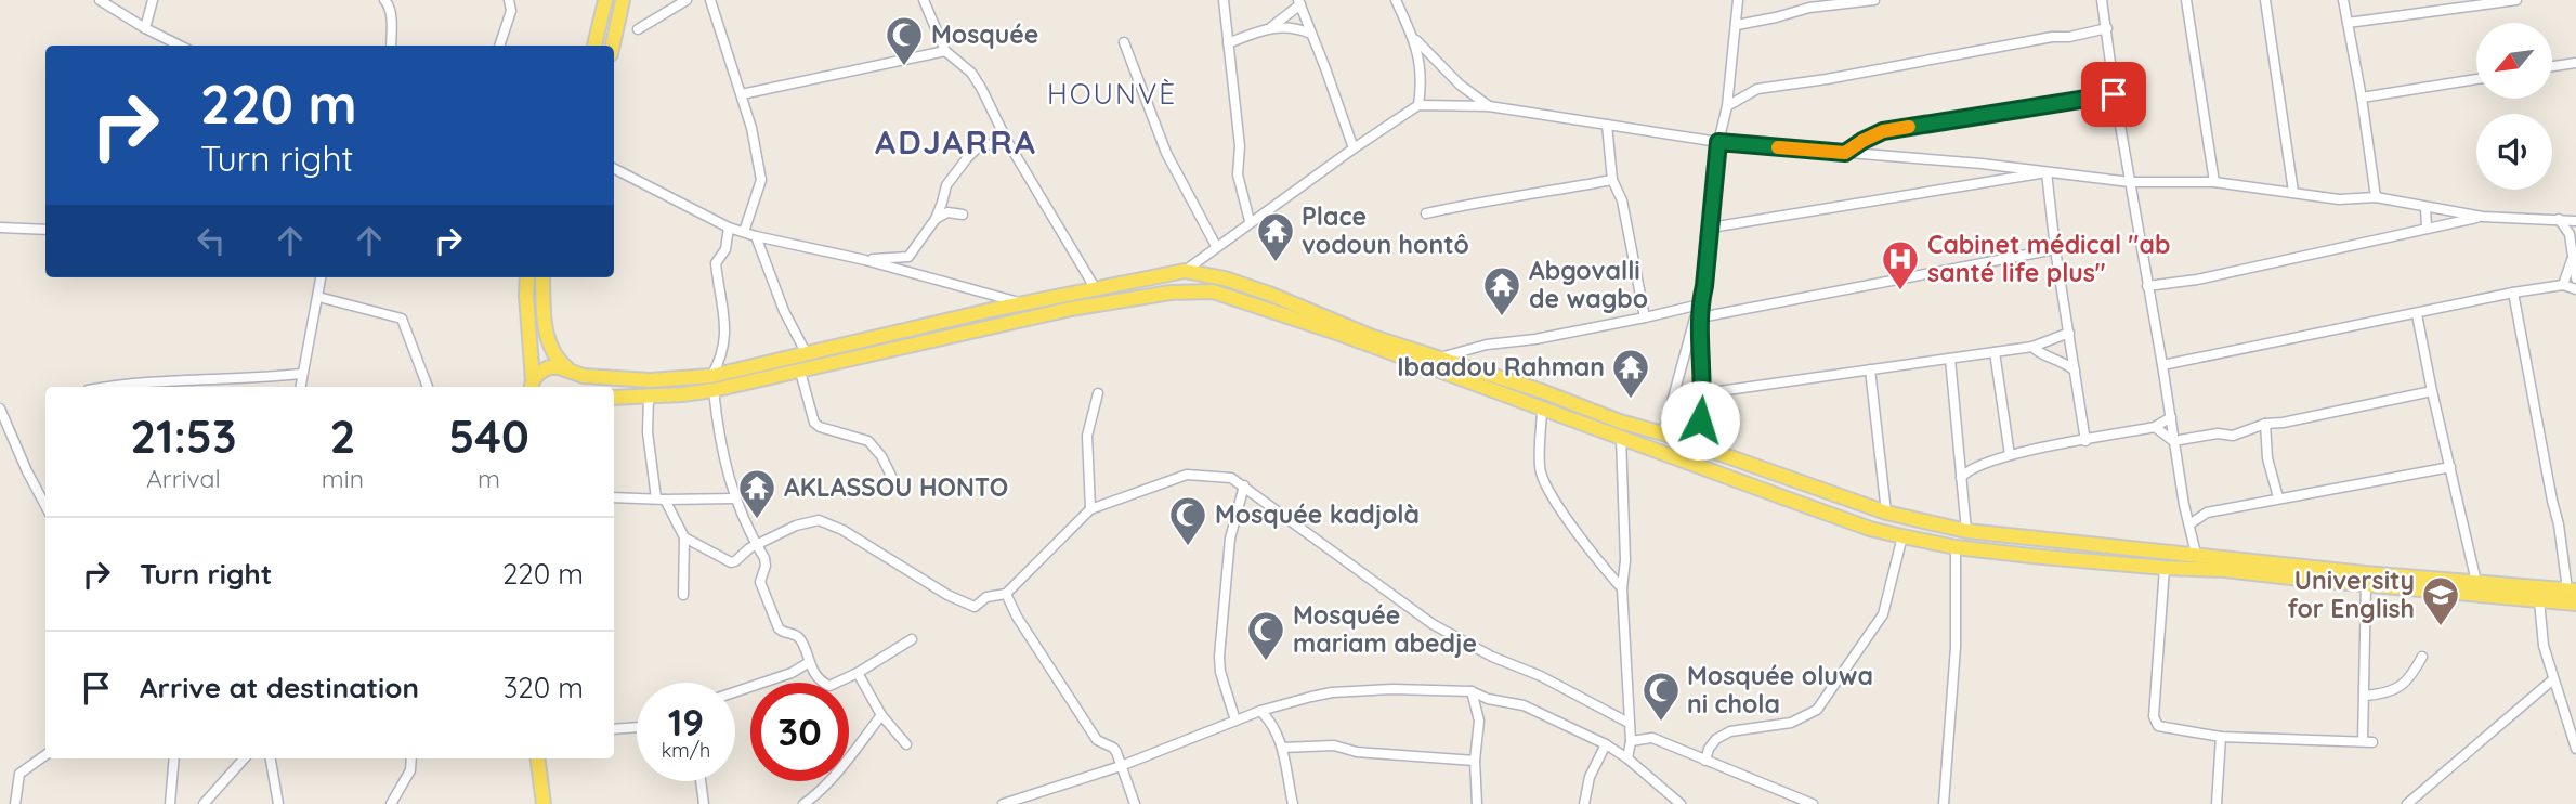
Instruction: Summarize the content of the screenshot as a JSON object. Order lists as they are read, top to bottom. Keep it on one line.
{"districts":["HOUNVÈ","ADJARRA"],"places":{"mosque":["Mosquée","Mosquée kadjolà","Mosquée mariam abedje","Mosquée oluwa ni chola"],"temple":["Place vodoun hontô","Abgovalli de wagbo","Ibaadou Rahman","AKLASSOU HONTO"],"hospital":["Cabinet médical \"ab santé life plus\""],"school or university":["University for English"]},"north":"bottom left","page":{"turn":["220 m","Turn right"],"eta":["21:53","Arrival","2","min","540","m"],"list":[{"name":"Turn right","value":"220 m"},{"name":"Arrive at destination","value":"320 m"}],"speed":"19 km/h","limit":"30"}}
